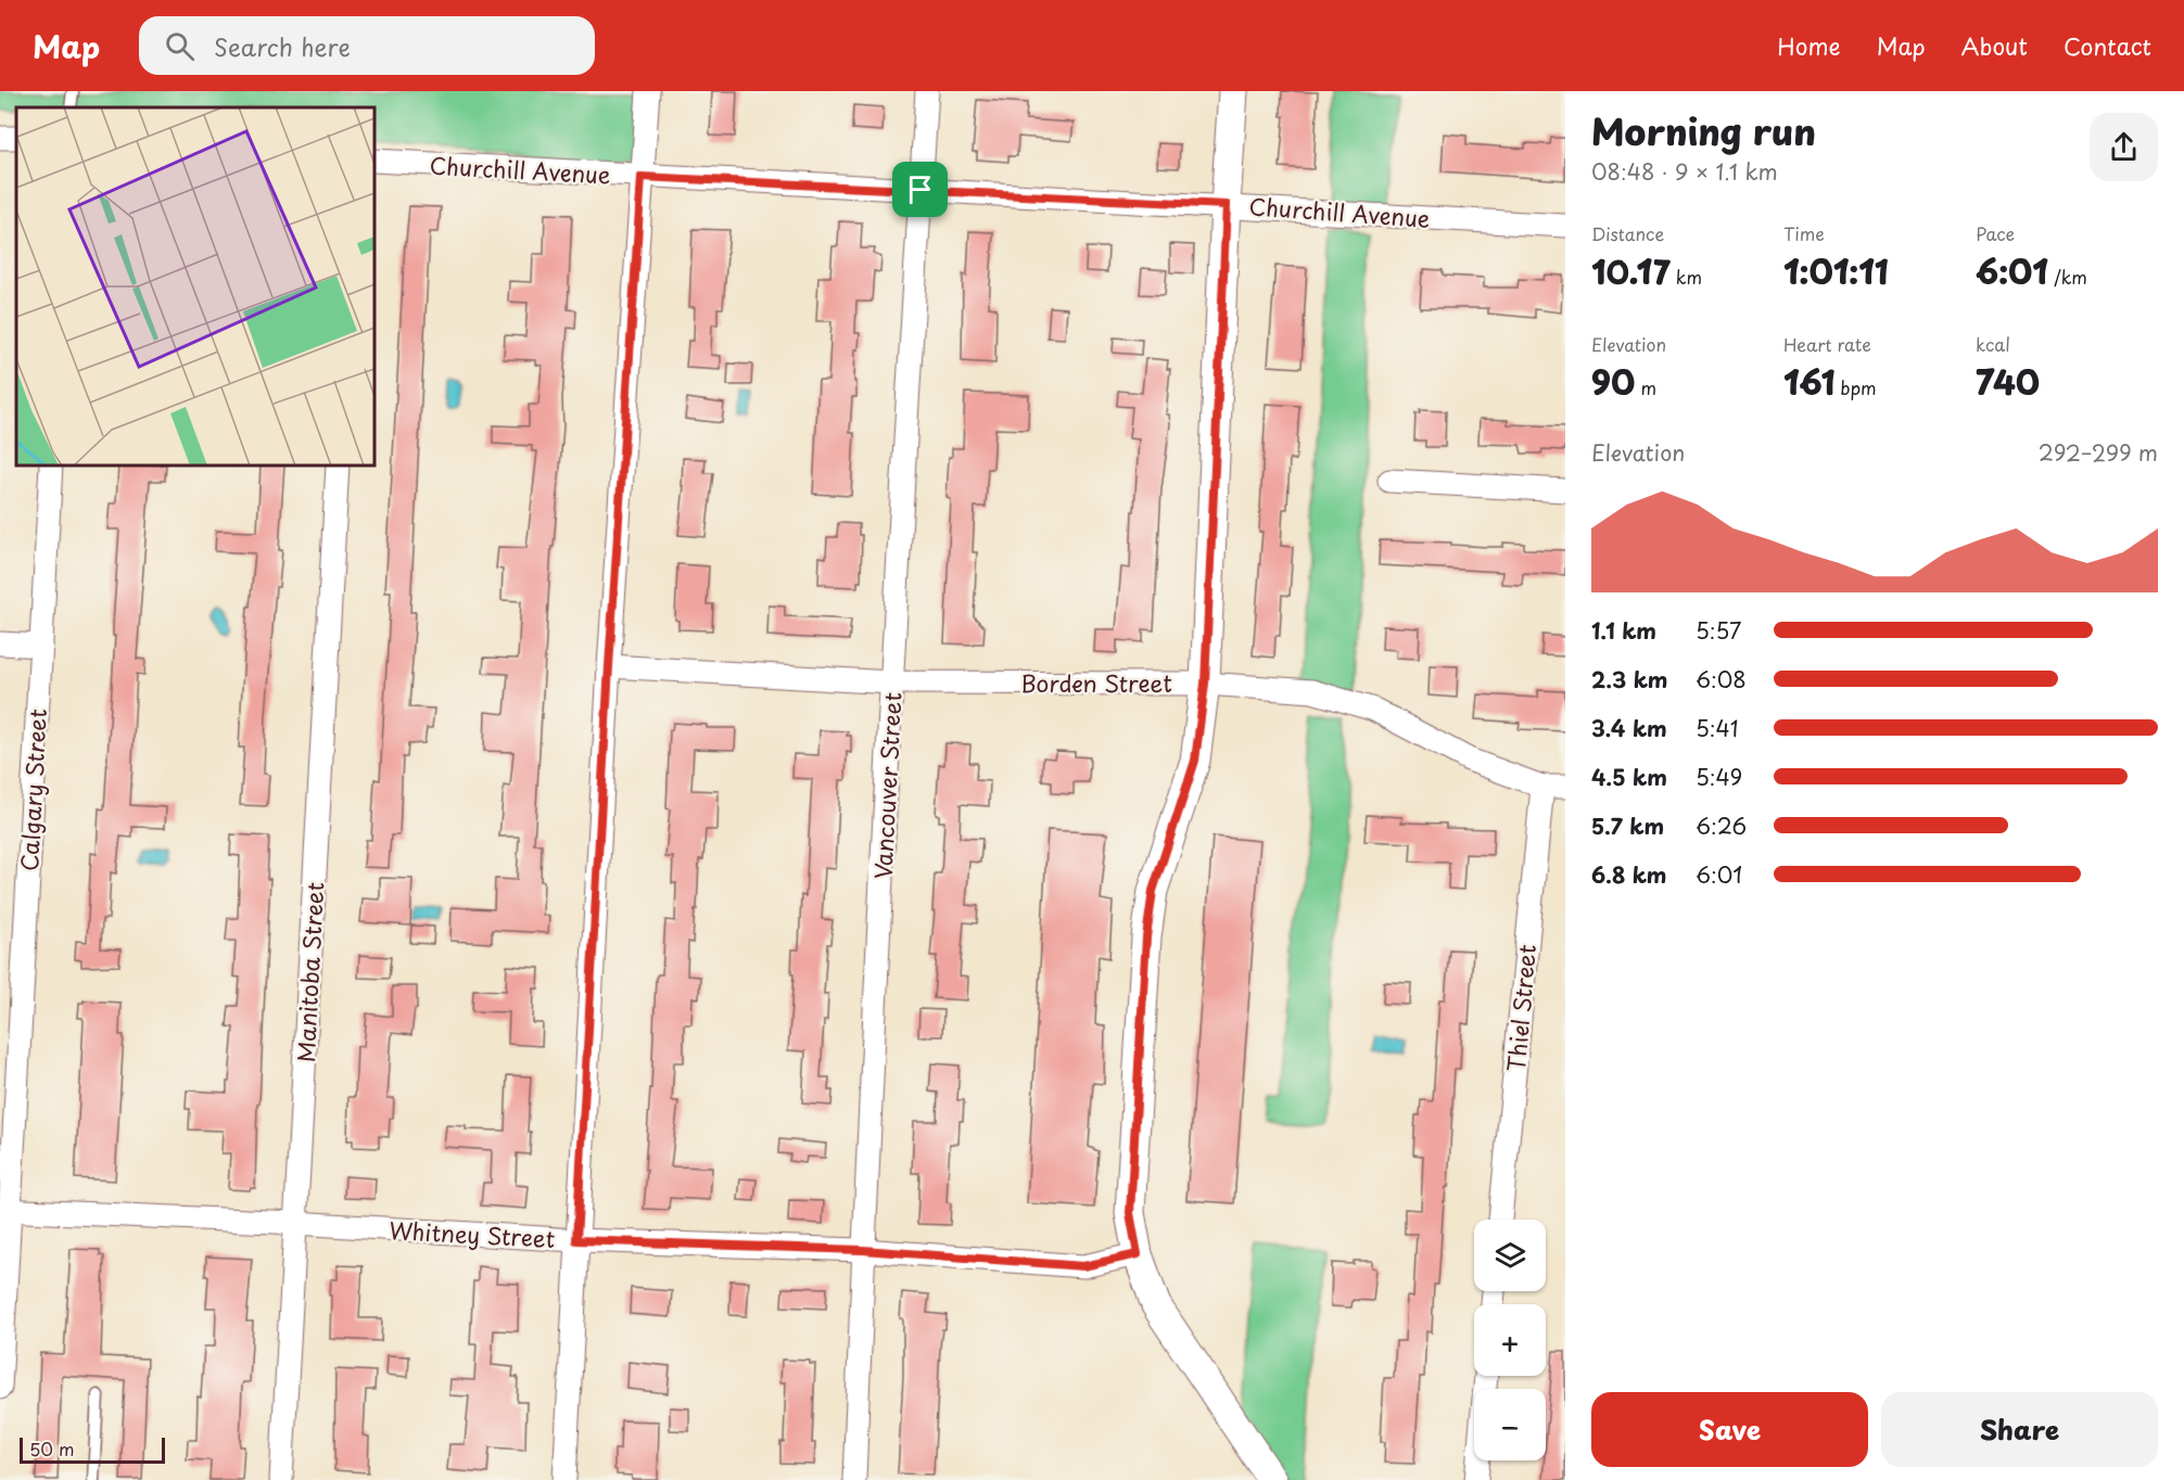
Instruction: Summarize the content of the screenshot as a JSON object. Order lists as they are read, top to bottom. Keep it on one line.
{"streets":{"street":["Churchill Avenue","Borden Street","Vancouver Street","Calgary Street","Manitoba Street","Thiel Street","Whitney Street"]},"crossings":[["Churchill Avenue","Vancouver Street"],["Borden Street","Vancouver Street"],["Borden Street","Thiel Street"],["Vancouver Street","Whitney Street"],["Calgary Street","Whitney Street"],["Manitoba Street","Whitney Street"]],"scale_bar":"50 m","page":{"header":"Map","search":"Search here","nav":["Home","Map","About","Contact"],"heading":["Morning run","08:48 · 9 × 1.1 km"],"stats":[["Distance","10.17 km"],["Time","1:01:11"],["Pace","6:01 /km"],["Elevation","90 m"],["Heart rate","161 bpm"],["kcal","740"]],"chart":["Elevation","292–299 m"],"list":[{"name":"1.1 km","note":"5:57"},{"name":"2.3 km","note":"6:08"},{"name":"3.4 km","note":"5:41"},{"name":"4.5 km","note":"5:49"},{"name":"5.7 km","note":"6:26"},{"name":"6.8 km","note":"6:01"}],"map_buttons":["+","−"],"buttons":["Save","Share"],"scale":"50 m"}}
